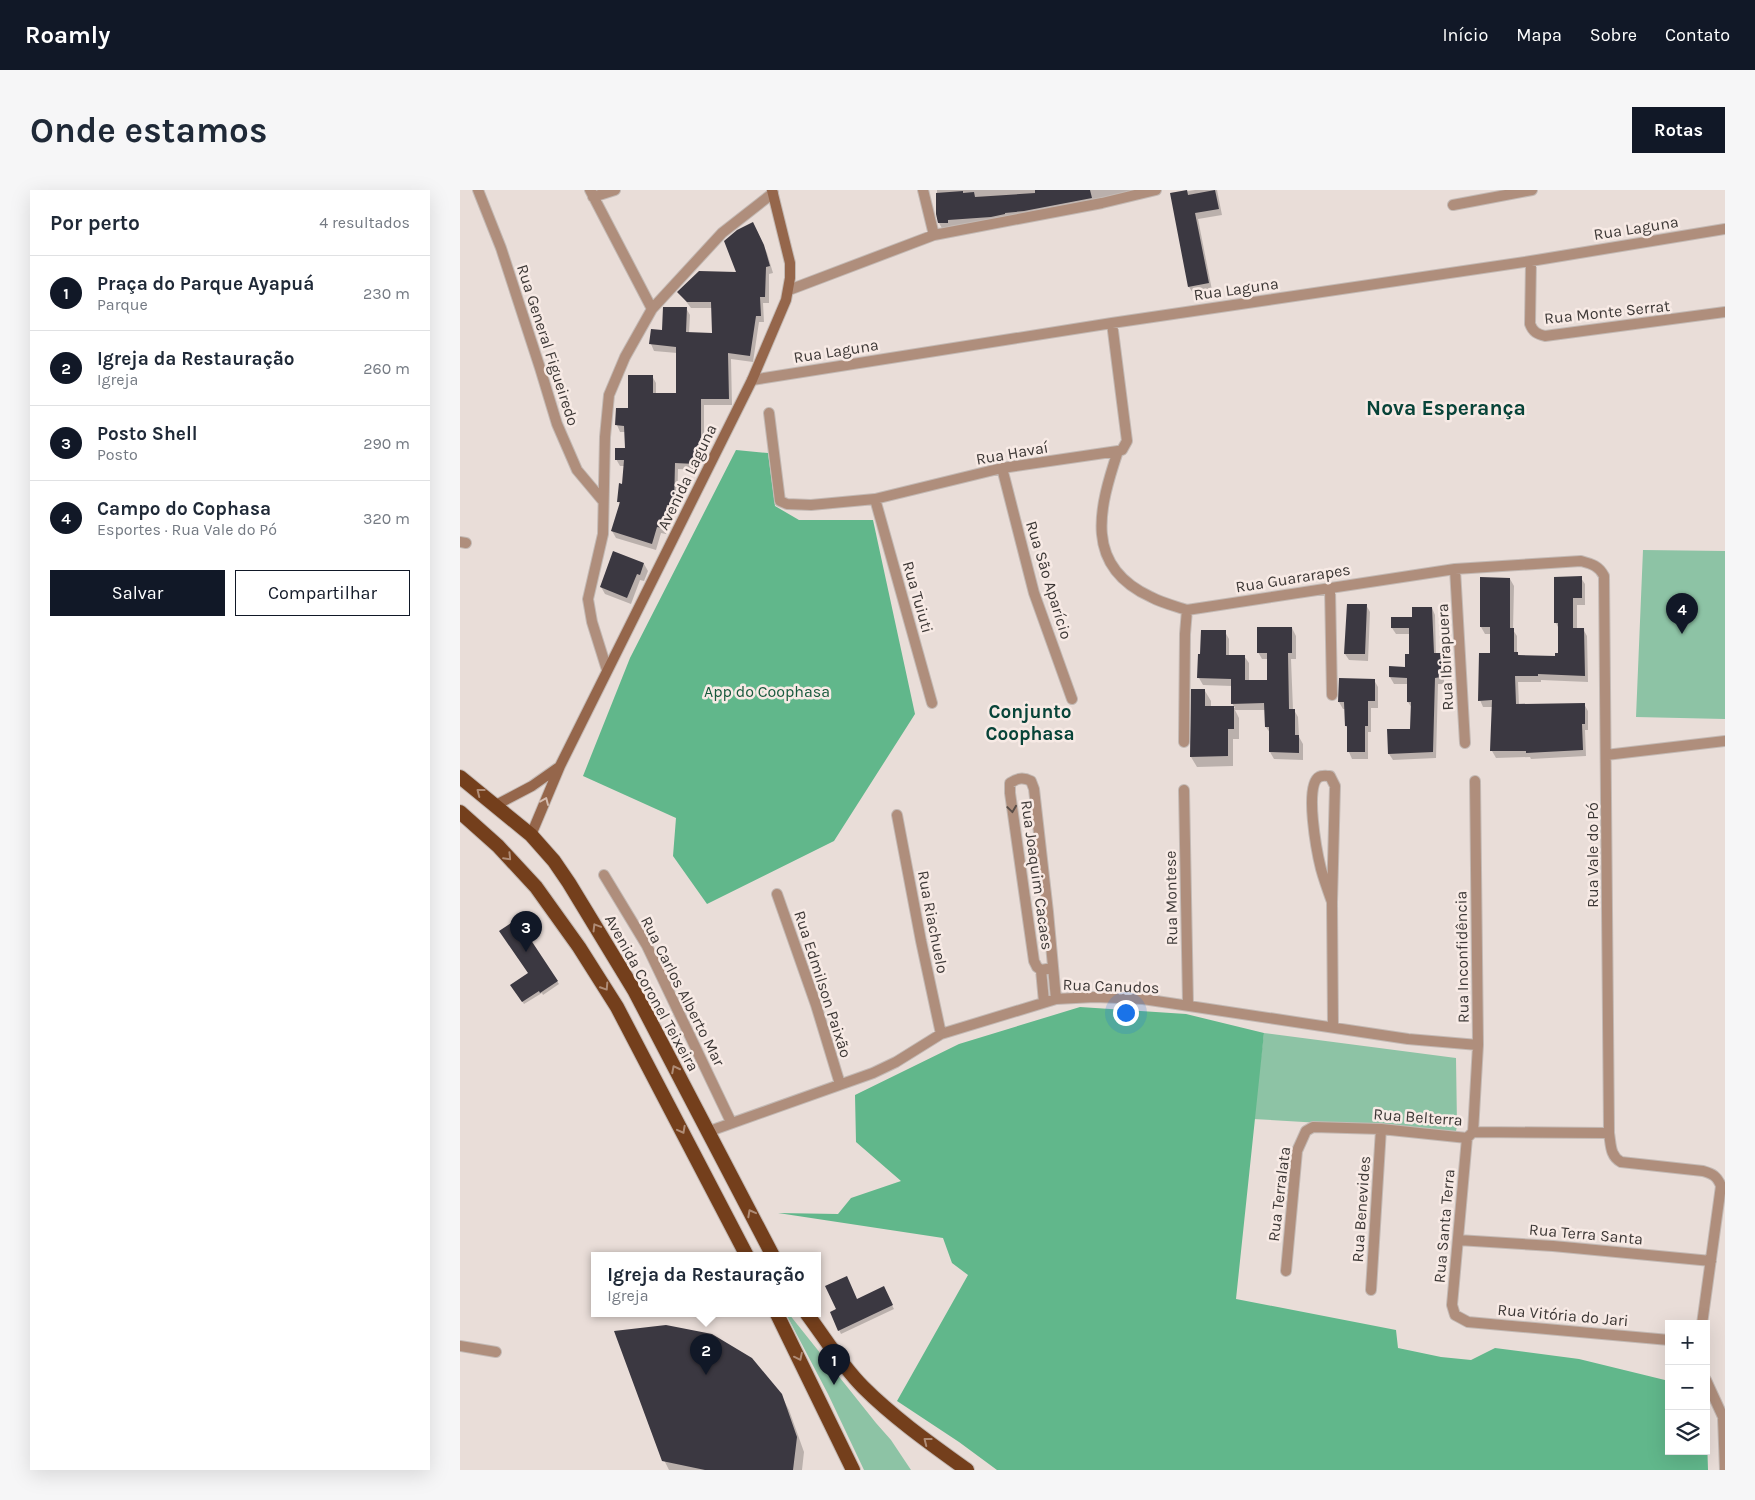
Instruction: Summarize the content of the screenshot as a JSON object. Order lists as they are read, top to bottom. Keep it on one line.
{"streets":{"highway":["Avenida Coronel Teixeira"],"main road":["Avenida Laguna"],"street":["Rua Laguna","Rua Monte Serrat","Rua General Figueiredo","Rua Havaí","Rua Guararapes","Rua São Aparício","Rua Tuiuti","Rua Ibirapuera","Rua Vale do Pó","Rua Joaquim Cacaes","Rua Montese","Rua Riachuelo","Rua Inconfidência","Rua Edmilson Paixão","Rua Canudos","Rua Carlos Alberto Mar","Rua Belterra","Rua Terralata","Rua Benevides","Rua Santa Terra","Rua Terra Santa","Rua Vitória do Jari"]},"crossings":[["Rua Laguna","Rua Monte Serrat"],["Rua Laguna","Avenida Laguna"],["Rua Havaí","Rua Guararapes"],["Rua Havaí","Rua São Aparício"],["Rua Havaí","Rua Tuiuti"],["Avenida Laguna","Avenida Coronel Teixeira"],["Rua Guararapes","Rua Ibirapuera"],["Rua Guararapes","Rua Vale do Pó"],["Rua Vale do Pó","Rua Belterra"],["Rua Vale do Pó","Rua Terra Santa"],["Rua Joaquim Cacaes","Rua Canudos"],["Rua Montese","Rua Canudos"],["Rua Riachuelo","Rua Canudos"],["Rua Inconfidência","Rua Canudos"],["Rua Inconfidência","Rua Belterra"],["Rua Inconfidência","Rua Santa Terra"],["Rua Edmilson Paixão","Rua Canudos"],["Rua Canudos","Rua Carlos Alberto Mar"],["Rua Canudos","Avenida Coronel Teixeira"],["Rua Belterra","Rua Terralata"],["Rua Belterra","Rua Benevides"],["Rua Belterra","Rua Santa Terra"],["Rua Santa Terra","Rua Terra Santa"],["Rua Santa Terra","Rua Vitória do Jari"]],"districts":["Nova Esperança","Conjunto Coophasa"],"parks":["App do Coophasa"],"page":{"header":"Roamly","nav":["Início","Mapa","Sobre","Contato"],"buttons":["Rotas",["Salvar","Compartilhar"]],"title":"Onde estamos","heading":["Por perto","4 resultados"],"list":[{"mark":"1","name":"Praça do Parque Ayapuá","note":"Parque","value":"230 m"},{"mark":"2","name":"Igreja da Restauração","note":"Igreja","value":"260 m"},{"mark":"3","name":"Posto Shell","note":"Posto","value":"290 m"},{"mark":"4","name":"Campo do Cophasa","note":"Esportes · Rua Vale do Pó","value":"320 m"}],"pins":["4","3","2","1"],"popup":["Igreja da Restauração","Igreja"],"map_buttons":["+","−"]}}
